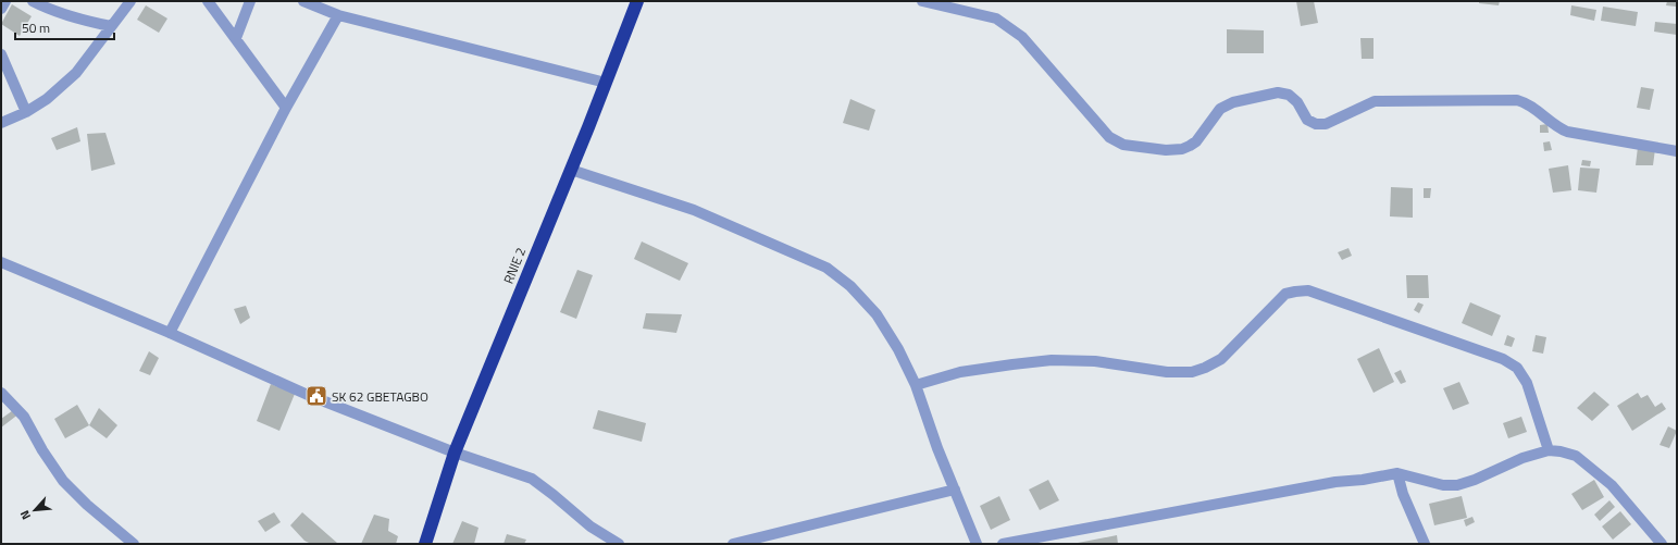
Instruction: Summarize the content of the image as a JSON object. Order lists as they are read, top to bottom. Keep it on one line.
{"streets":{"highway":["RNIE 2"]},"places":{"public building":["SK 62 GBETAGBO"]},"scale_bar":"50 m","north":"bottom left"}
